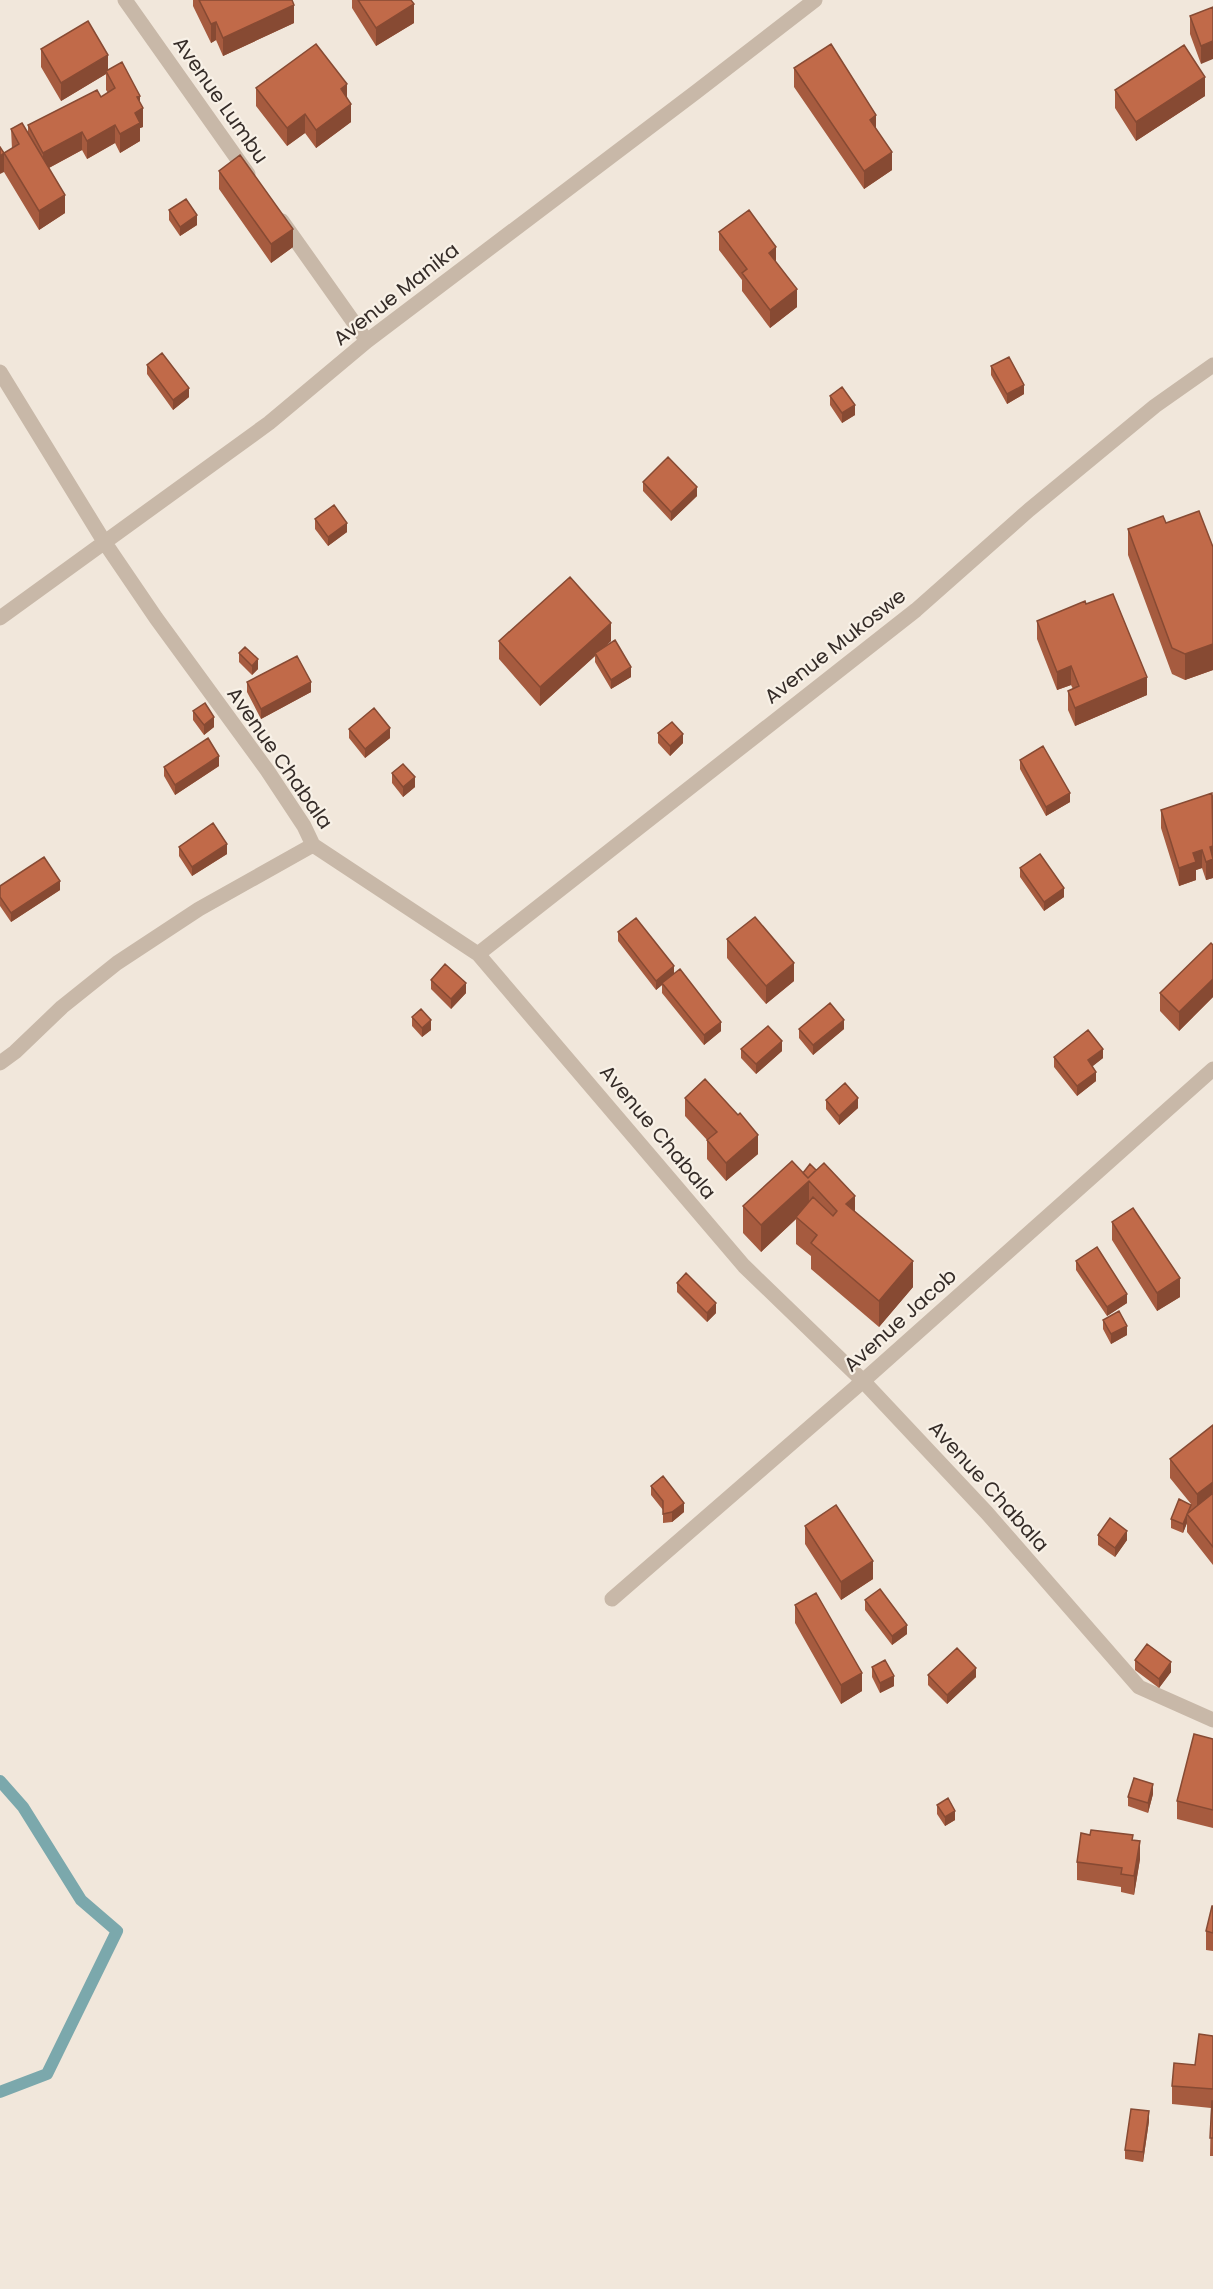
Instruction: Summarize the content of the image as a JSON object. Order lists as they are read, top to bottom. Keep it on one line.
{"streets":{"street":["Avenue Lumbu","Avenue Manika","Avenue Mukoswe","Avenue Chabala","Avenue Jacob"]},"crossings":[["Avenue Manika","Avenue Chabala"],["Avenue Mukoswe","Avenue Chabala"],["Avenue Chabala","Avenue Jacob"]]}
